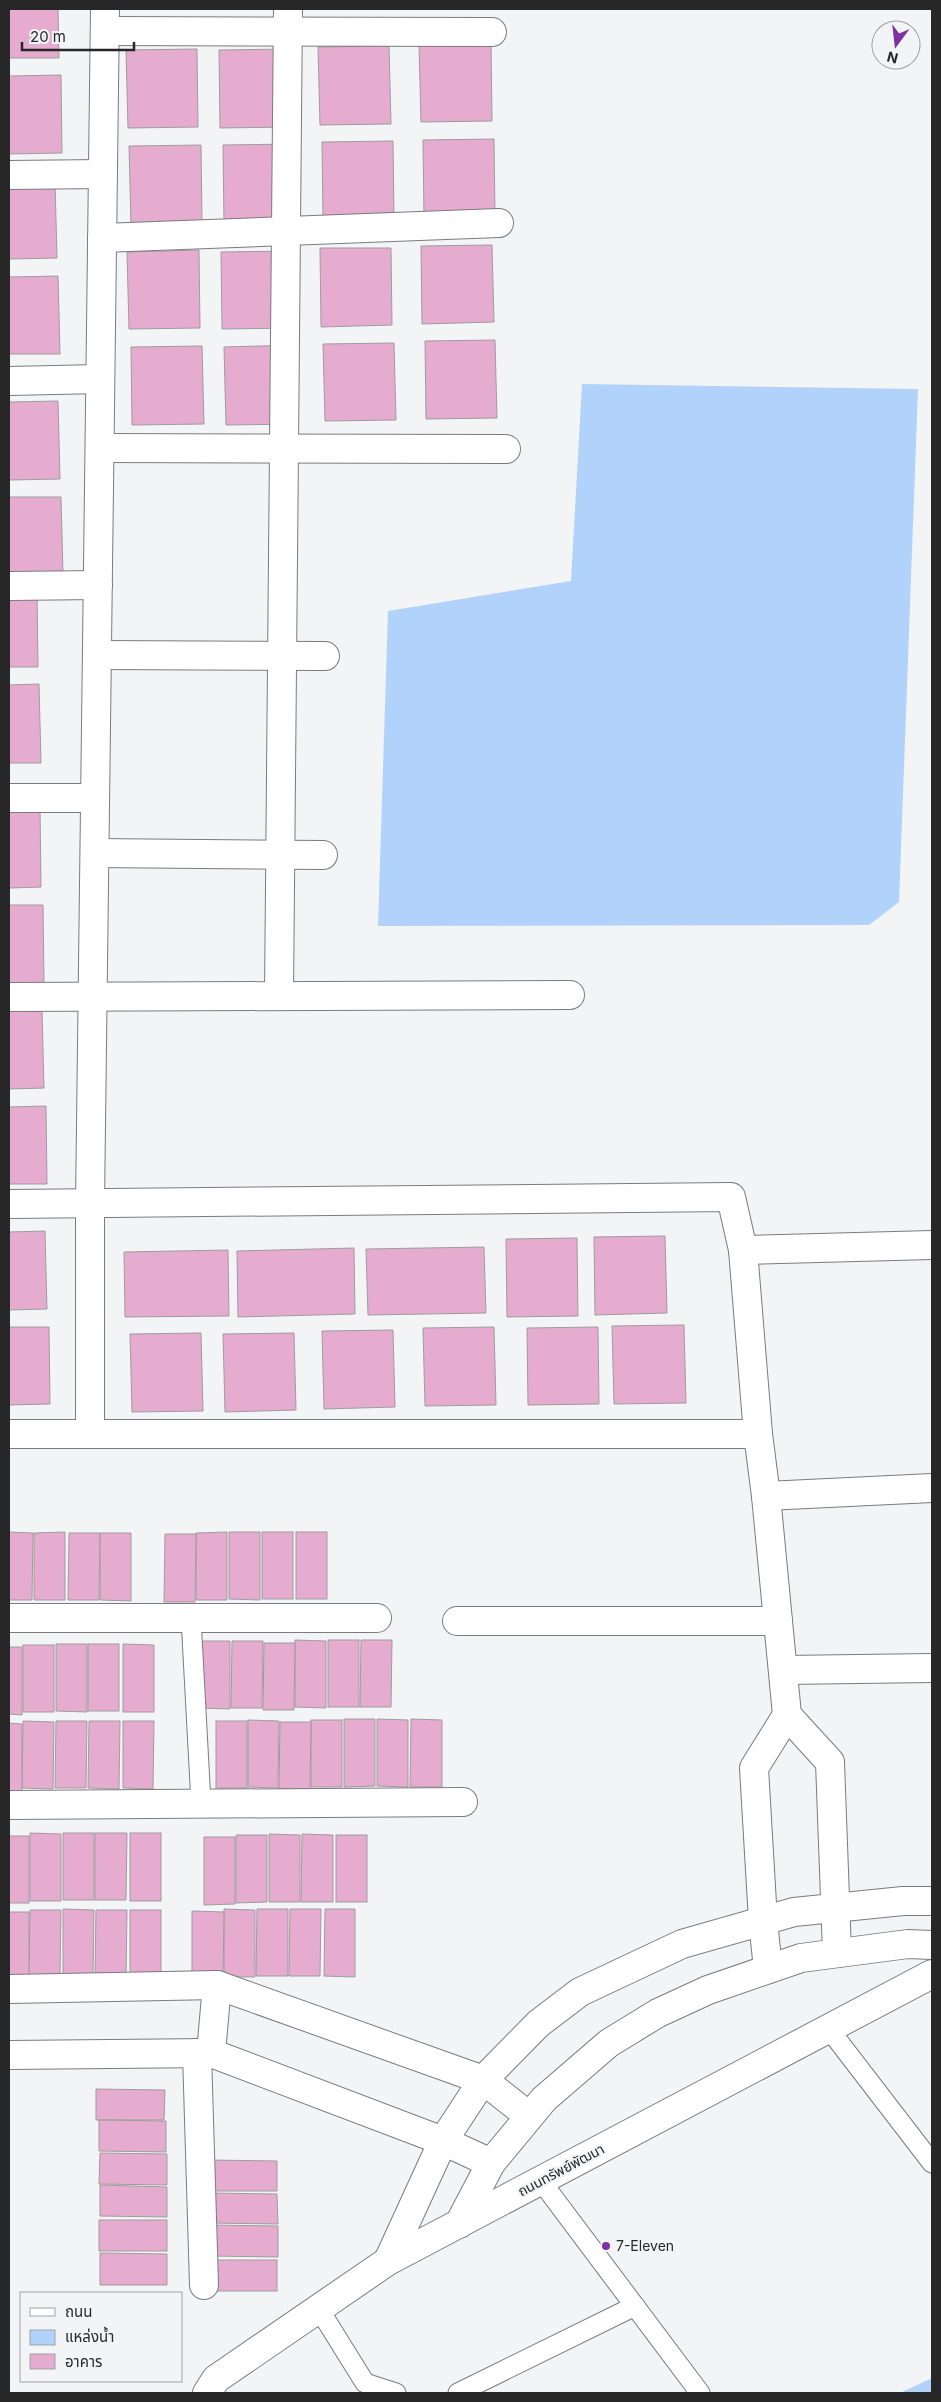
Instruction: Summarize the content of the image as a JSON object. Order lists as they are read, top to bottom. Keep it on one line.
{"streets":{"street":["ถนนทรัพย์พัฒนา"]},"places":["7-Eleven"],"legend":["ถนน","แหล่งน้ำ","อาคาร"],"scale_bar":"20 m","north":"bottom"}
